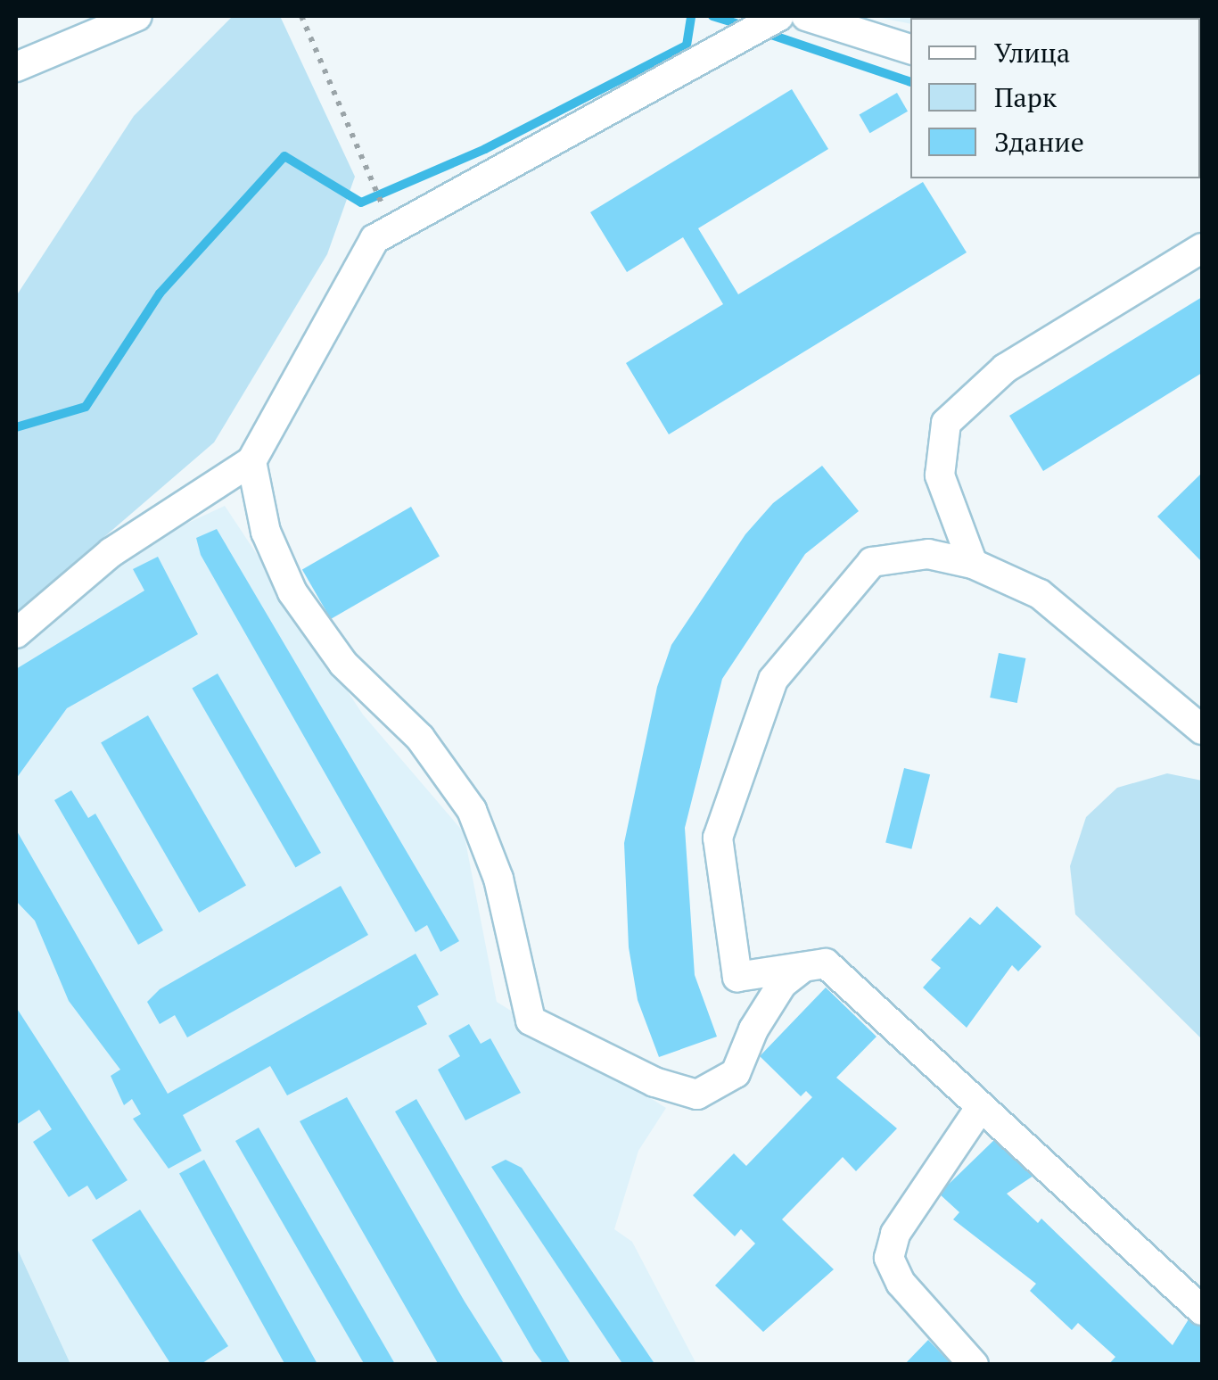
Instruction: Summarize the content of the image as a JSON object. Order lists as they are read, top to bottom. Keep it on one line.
{"legend":["Улица","Парк","Здание"]}
